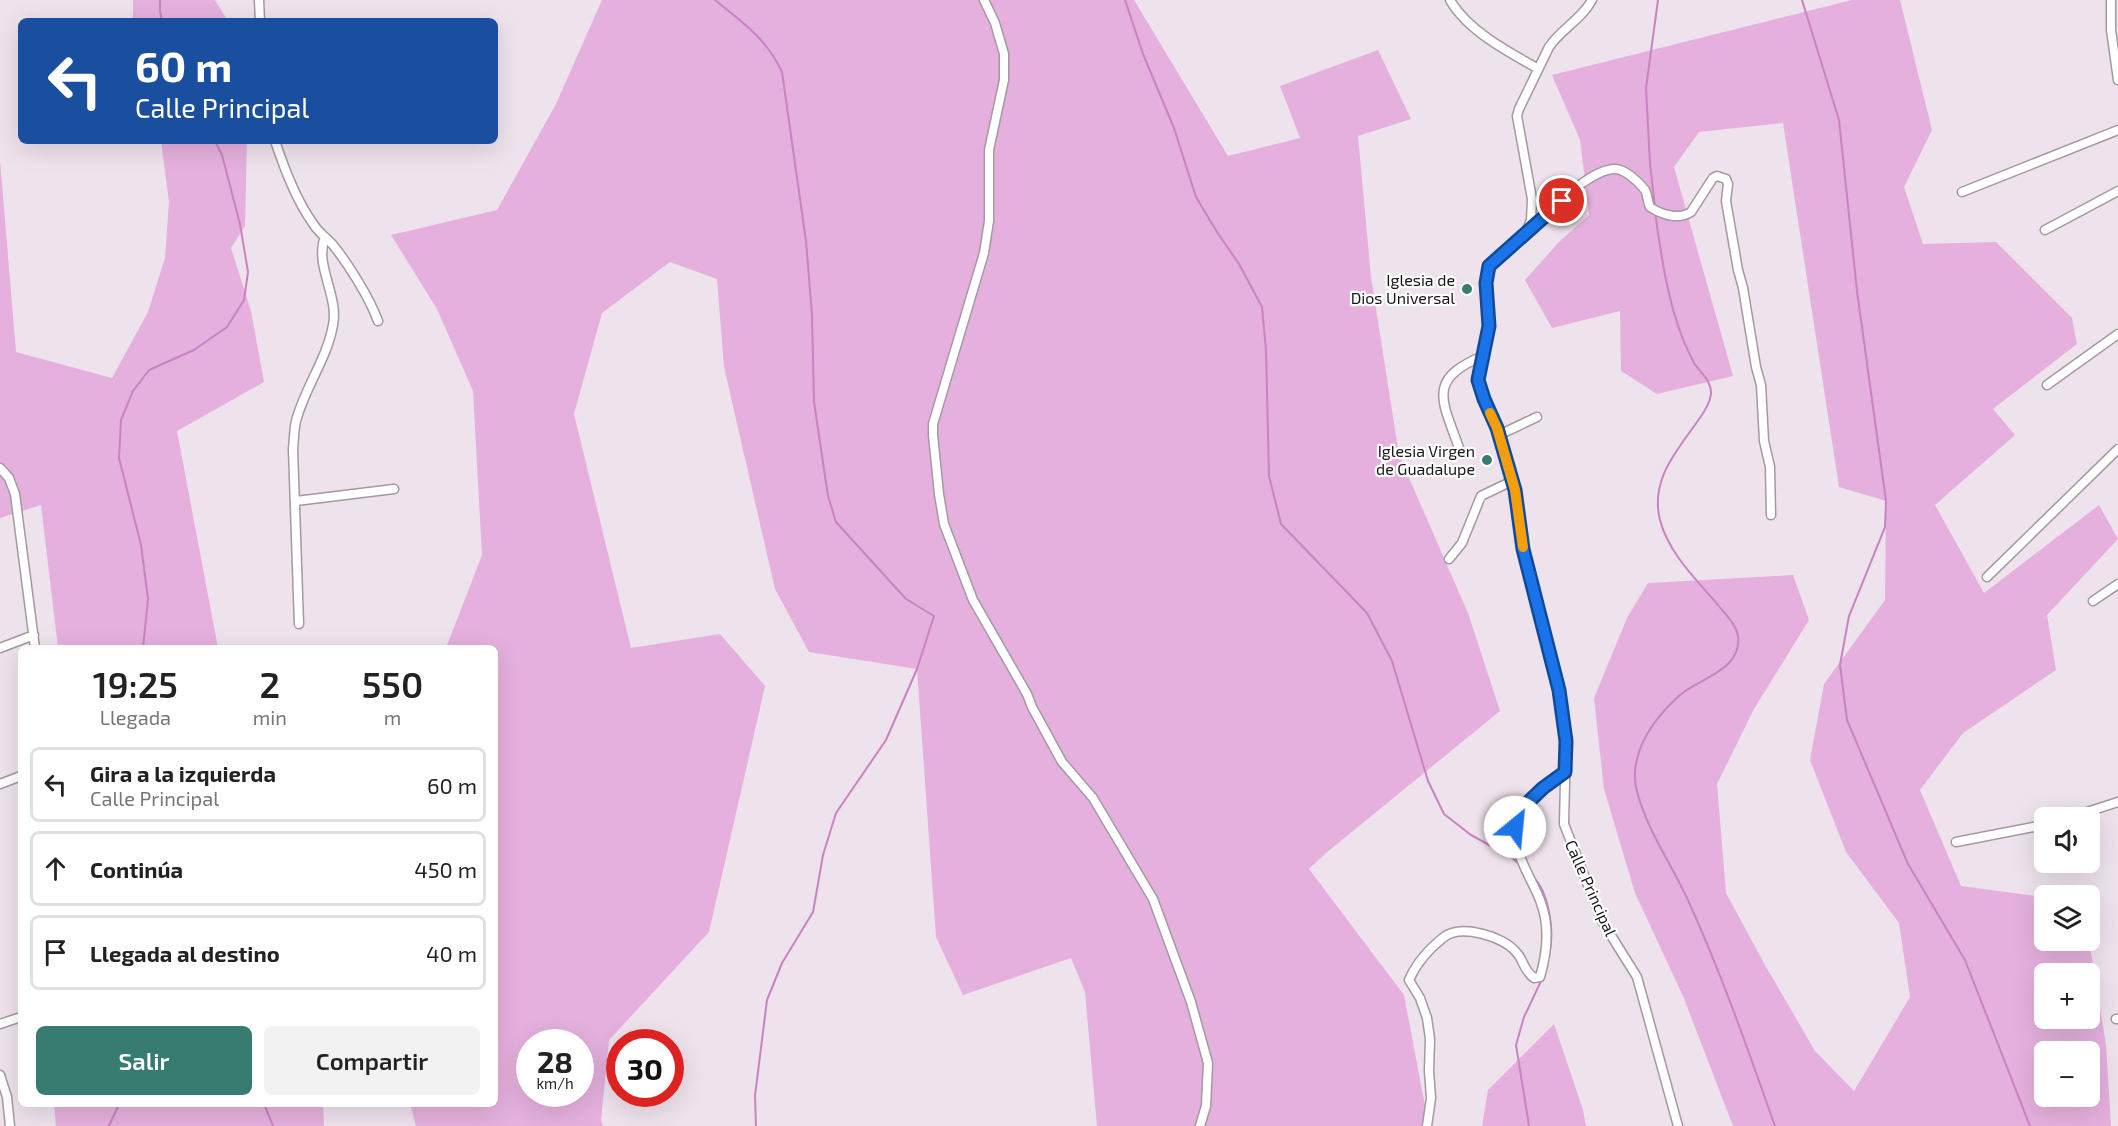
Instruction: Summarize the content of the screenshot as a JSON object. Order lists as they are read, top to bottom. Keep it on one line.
{"streets":{"street":["Calle Principal"]},"places":["Iglesia de Dios Universal","Iglesia Virgen de Guadalupe"],"page":{"turn":["60 m","Calle Principal"],"eta":["19:25","Llegada","2","min","550","m"],"list":[{"name":"Gira a la izquierda","note":"Calle Principal","value":"60 m"},{"name":"Continúa","value":"450 m"},{"name":"Llegada al destino","value":"40 m"}],"map_buttons":["+","−"],"buttons":["Salir","Compartir"],"speed":"28 km/h","limit":"30"}}
